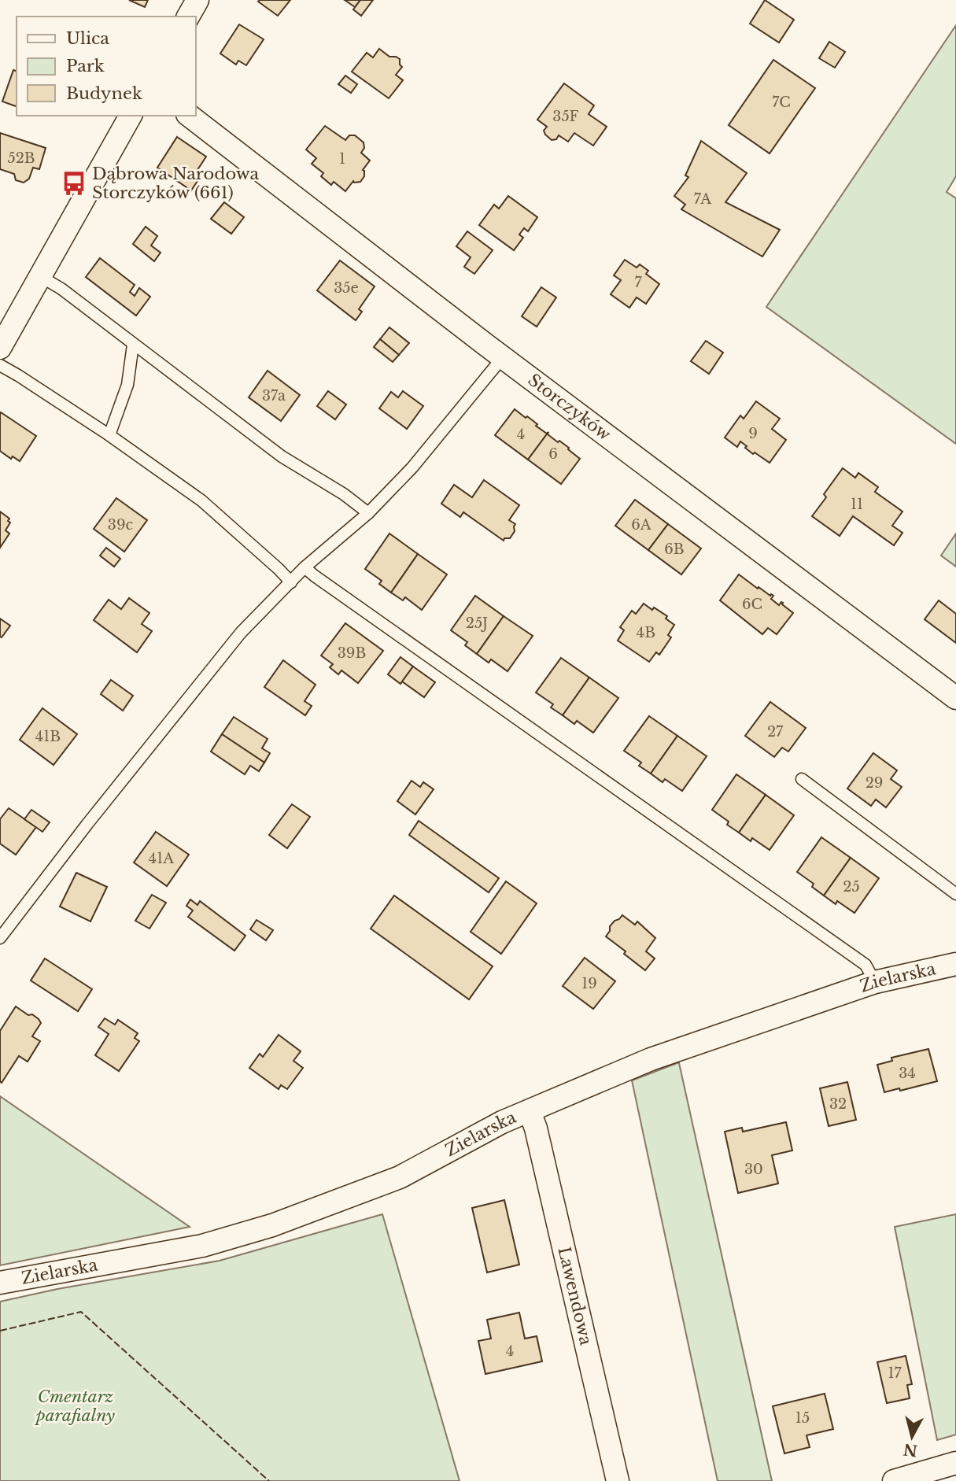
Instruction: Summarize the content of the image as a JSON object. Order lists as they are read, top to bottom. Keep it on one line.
{"streets":{"street":["Storczyków","Zielarska","Lawendowa"]},"crossings":[["Zielarska","Lawendowa"]],"parks":["Cmentarz parafialny"],"places":{"bus stop":["Dąbrowa Narodowa Storczyków (661)"]},"house_numbers":["7C","35F","52B","1","7A","7","35e","37a","9","4","6","11","39c","6A","6B","6C","25J","4B","39B","27","41B","29","41A","25","19","34","32","30","4","17","15"],"legend":["Ulica","Park","Budynek"],"north":"bottom"}
